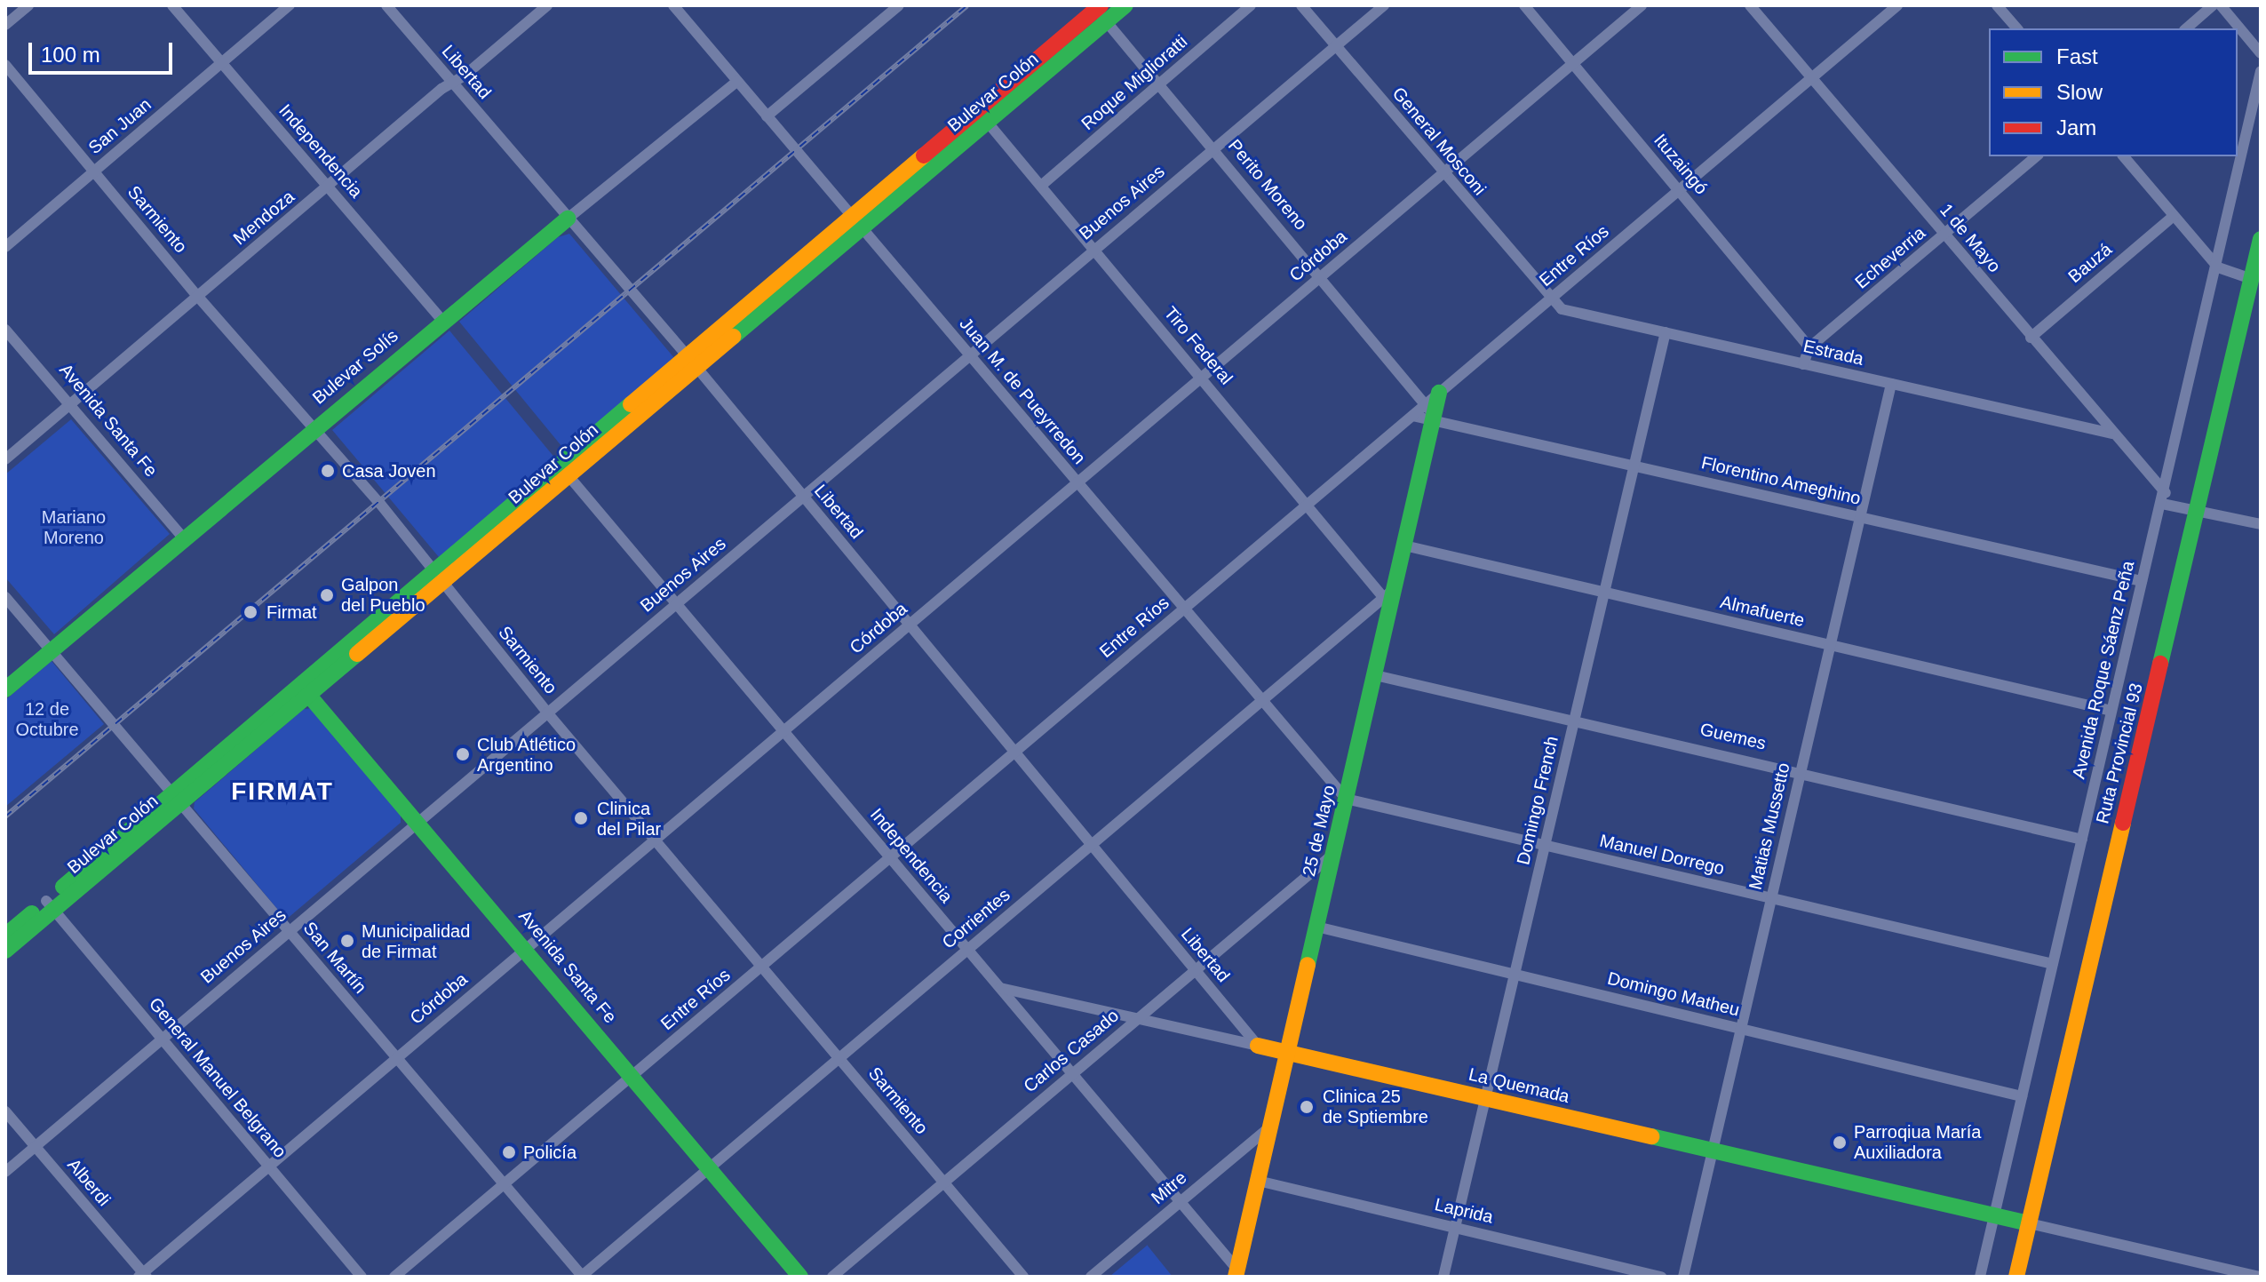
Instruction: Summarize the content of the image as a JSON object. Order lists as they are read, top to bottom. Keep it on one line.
{"streets":{"street":["Libertad","Roque Miglioratti","Bulevar Colón","San Juan","General Mosconi","Independencia","Ituzaingó","Perito Moreno","Buenos Aires","Mendoza","Sarmiento","1 de Mayo","Córdoba","Entre Ríos","Echeverria","Bauzá","Tiro Federal","Estrada","Bulevar Solís","Juan M. de Pueyrredon","Avenida Santa Fe","Florentino Ameghino","Almafuerte","Avenida Roque Sáenz Peña","Guemes","Ruta Provincial 93","Domingo French","Matias Mussetto","25 de Mayo","Manuel Dorrego","Corrientes","San Martín","Domingo Matheu","Carlos Casado","General Manuel Belgrano","La Quemada","Alberdi","Mitre","Laprida"]},"crossings":[["Libertad","Bulevar Colón"],["Libertad","Buenos Aires"],["Libertad","Mendoza"],["Libertad","Córdoba"],["Libertad","Entre Ríos"],["Libertad","Bulevar Solís"],["Libertad","Corrientes"],["Libertad","Carlos Casado"],["Libertad","La Quemada"],["Roque Miglioratti","Perito Moreno"],["Roque Miglioratti","Tiro Federal"],["Bulevar Colón","Independencia"],["Bulevar Colón","Perito Moreno"],["Bulevar Colón","Sarmiento"],["Bulevar Colón","Tiro Federal"],["Bulevar Colón","Juan M. de Pueyrredon"],["Bulevar Colón","Avenida Santa Fe"],["Bulevar Colón","San Martín"],["Bulevar Colón","General Manuel Belgrano"],["San Juan","Independencia"],["San Juan","Sarmiento"],["General Mosconi","Buenos Aires"],["General Mosconi","Córdoba"],["General Mosconi","Entre Ríos"],["General Mosconi","Estrada"],["Independencia","Buenos Aires"],["Independencia","Mendoza"],["Independencia","Córdoba"],["Independencia","Entre Ríos"],["Independencia","Bulevar Solís"],["Independencia","25 de Mayo"],["Independencia","Corrientes"],["Independencia","Carlos Casado"],["Independencia","La Quemada"],["Independencia","Mitre"],["Ituzaingó","Córdoba"],["Ituzaingó","Entre Ríos"],["Ituzaingó","Echeverria"],["Perito Moreno","Buenos Aires"],["Perito Moreno","Córdoba"],["Perito Moreno","Entre Ríos"],["Perito Moreno","25 de Mayo"],["Buenos Aires","Sarmiento"],["Buenos Aires","Tiro Federal"],["Buenos Aires","Juan M. de Pueyrredon"],["Buenos Aires","Avenida Santa Fe"],["Buenos Aires","San Martín"],["Buenos Aires","General Manuel Belgrano"],["Buenos Aires","Alberdi"],["Mendoza","Sarmiento"],["Mendoza","Avenida Santa Fe"],["Sarmiento","Córdoba"],["Sarmiento","Entre Ríos"],["Sarmiento","Bulevar Solís"],["Sarmiento","Corrientes"],["Sarmiento","Carlos Casado"],["1 de Mayo","Entre Ríos"],["1 de Mayo","Echeverria"],["1 de Mayo","Bauzá"],["1 de Mayo","Estrada"],["1 de Mayo","Avenida Roque Sáenz Peña"],["Córdoba","Tiro Federal"],["Córdoba","Juan M. de Pueyrredon"],["Córdoba","Avenida Santa Fe"],["Córdoba","San Martín"],["Córdoba","General Manuel Belgrano"],["Córdoba","Alberdi"],["Entre Ríos","Tiro Federal"],["Entre Ríos","Estrada"],["Entre Ríos","Juan M. de Pueyrredon"],["Entre Ríos","Avenida Santa Fe"],["Entre Ríos","Florentino Ameghino"],["Entre Ríos","25 de Mayo"],["Entre Ríos","San Martín"],["Tiro Federal","25 de Mayo"],["Tiro Federal","Corrientes"],["Estrada","Domingo French"],["Estrada","Matias Mussetto"],["Bulevar Solís","Juan M. de Pueyrredon"],["Bulevar Solís","Avenida Santa Fe"],["Bulevar Solís","San Martín"],["Juan M. de Pueyrredon","25 de Mayo"],["Juan M. de Pueyrredon","Manuel Dorrego"],["Juan M. de Pueyrredon","Corrientes"],["Avenida Santa Fe","Corrientes"],["Florentino Ameghino","Avenida Roque Sáenz Peña"],["Florentino Ameghino","Domingo French"],["Florentino Ameghino","Matias Mussetto"],["Florentino Ameghino","25 de Mayo"],["Almafuerte","Avenida Roque Sáenz Peña"],["Almafuerte","Domingo French"],["Almafuerte","Matias Mussetto"],["Almafuerte","25 de Mayo"],["Avenida Roque Sáenz Peña","Guemes"],["Avenida Roque Sáenz Peña","Manuel Dorrego"],["Avenida Roque Sáenz Peña","Domingo Matheu"],["Avenida Roque Sáenz Peña","La Quemada"],["Guemes","Domingo French"],["Guemes","Matias Mussetto"],["Guemes","25 de Mayo"],["Ruta Provincial 93","La Quemada"],["Domingo French","Manuel Dorrego"],["Domingo French","Domingo Matheu"],["Domingo French","La Quemada"],["Domingo French","Laprida"],["Matias Mussetto","Manuel Dorrego"],["Matias Mussetto","Domingo Matheu"],["Matias Mussetto","La Quemada"],["25 de Mayo","Manuel Dorrego"],["25 de Mayo","Corrientes"],["25 de Mayo","Domingo Matheu"],["25 de Mayo","Carlos Casado"],["25 de Mayo","La Quemada"],["25 de Mayo","Mitre"],["25 de Mayo","Laprida"],["Corrientes","San Martín"],["Carlos Casado","La Quemada"]],"districts":["FIRMAT"],"parks":["Mariano Moreno","12 de Octubre"],"places":["Casa Joven","Galpon del Pueblo","Firmat","Club Atlético Argentino","Clinica del Pilar","Municipalidad de Firmat","Clinica 25 de Sptiembre","Parroqiua María Auxiliadora","Policía"],"legend":["Fast","Slow","Jam"],"scale_bar":"100 m"}
